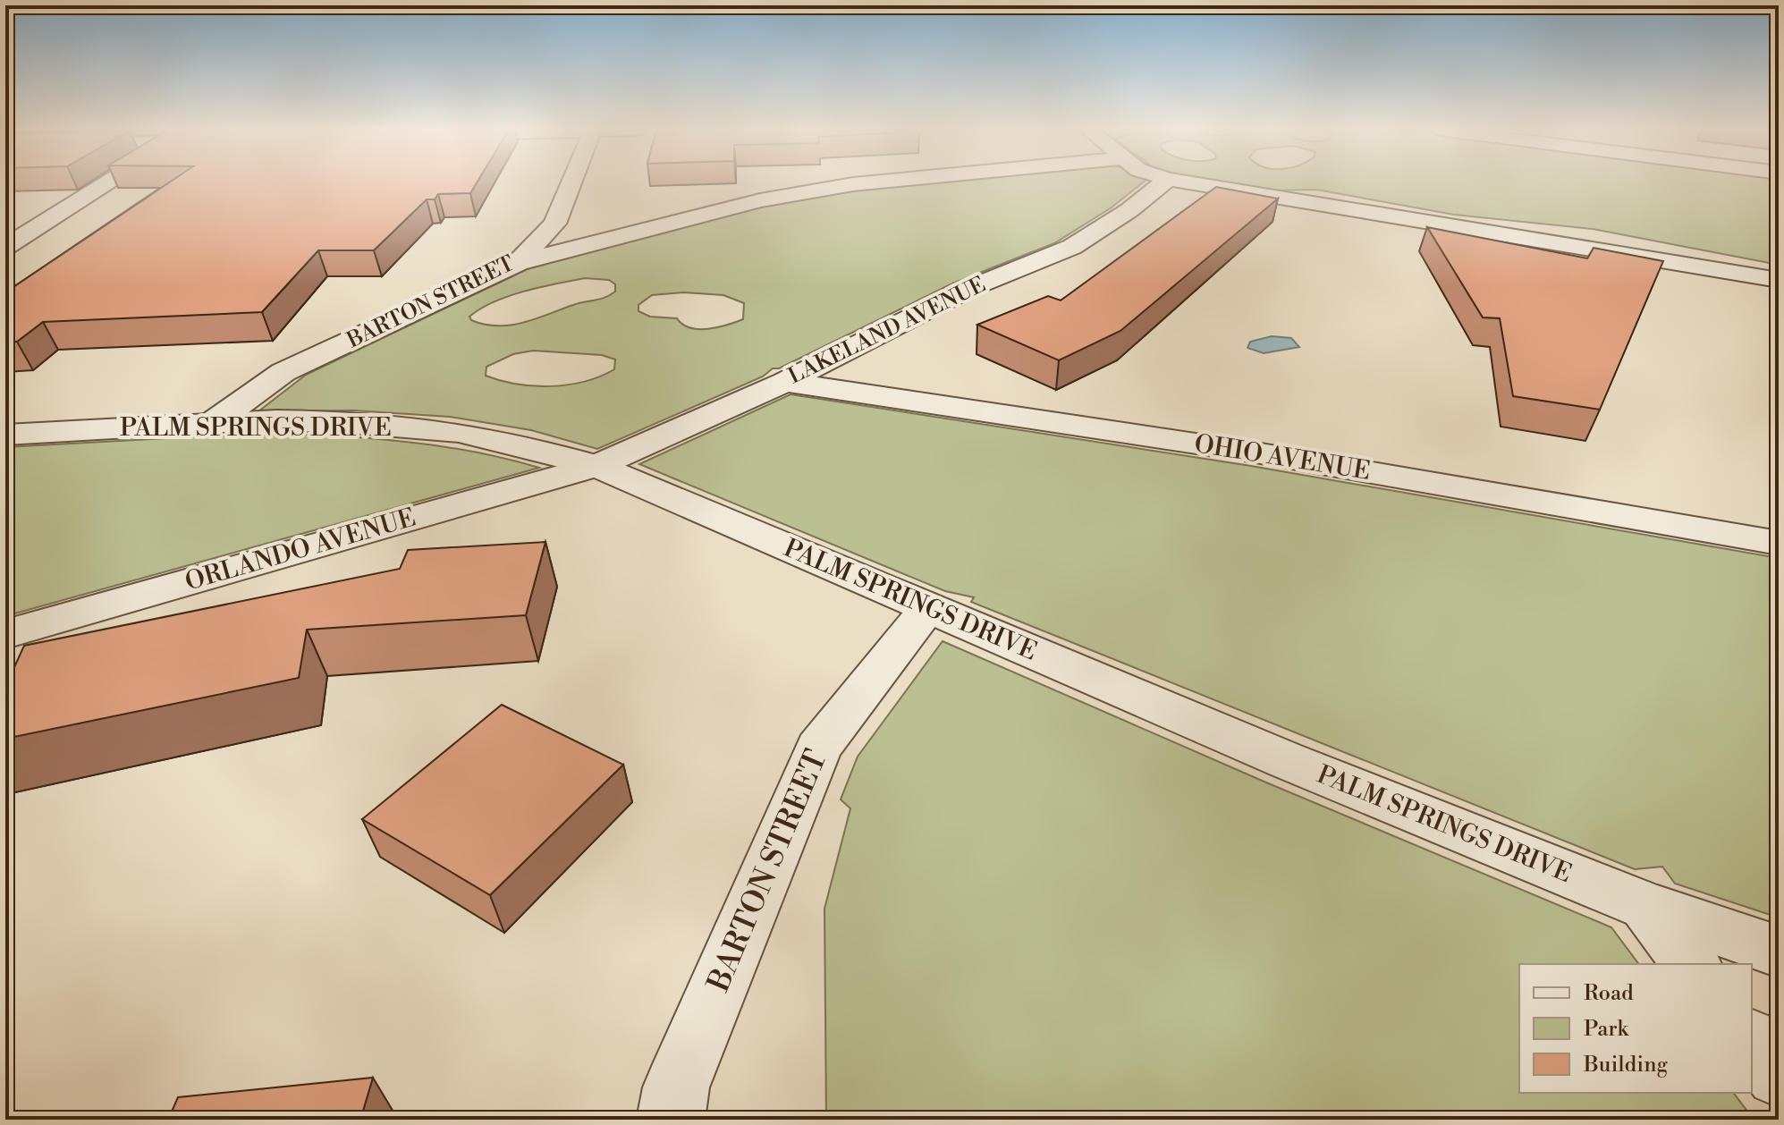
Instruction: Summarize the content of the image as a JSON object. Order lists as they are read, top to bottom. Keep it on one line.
{"streets":{"street":["BARTON STREET","LAKELAND AVENUE","PALM SPRINGS DRIVE","OHIO AVENUE","ORLANDO AVENUE"]},"crossings":[["BARTON STREET","PALM SPRINGS DRIVE"],["LAKELAND AVENUE","PALM SPRINGS DRIVE"],["LAKELAND AVENUE","OHIO AVENUE"],["LAKELAND AVENUE","ORLANDO AVENUE"],["PALM SPRINGS DRIVE","ORLANDO AVENUE"]],"legend":["Road","Park","Building"]}
